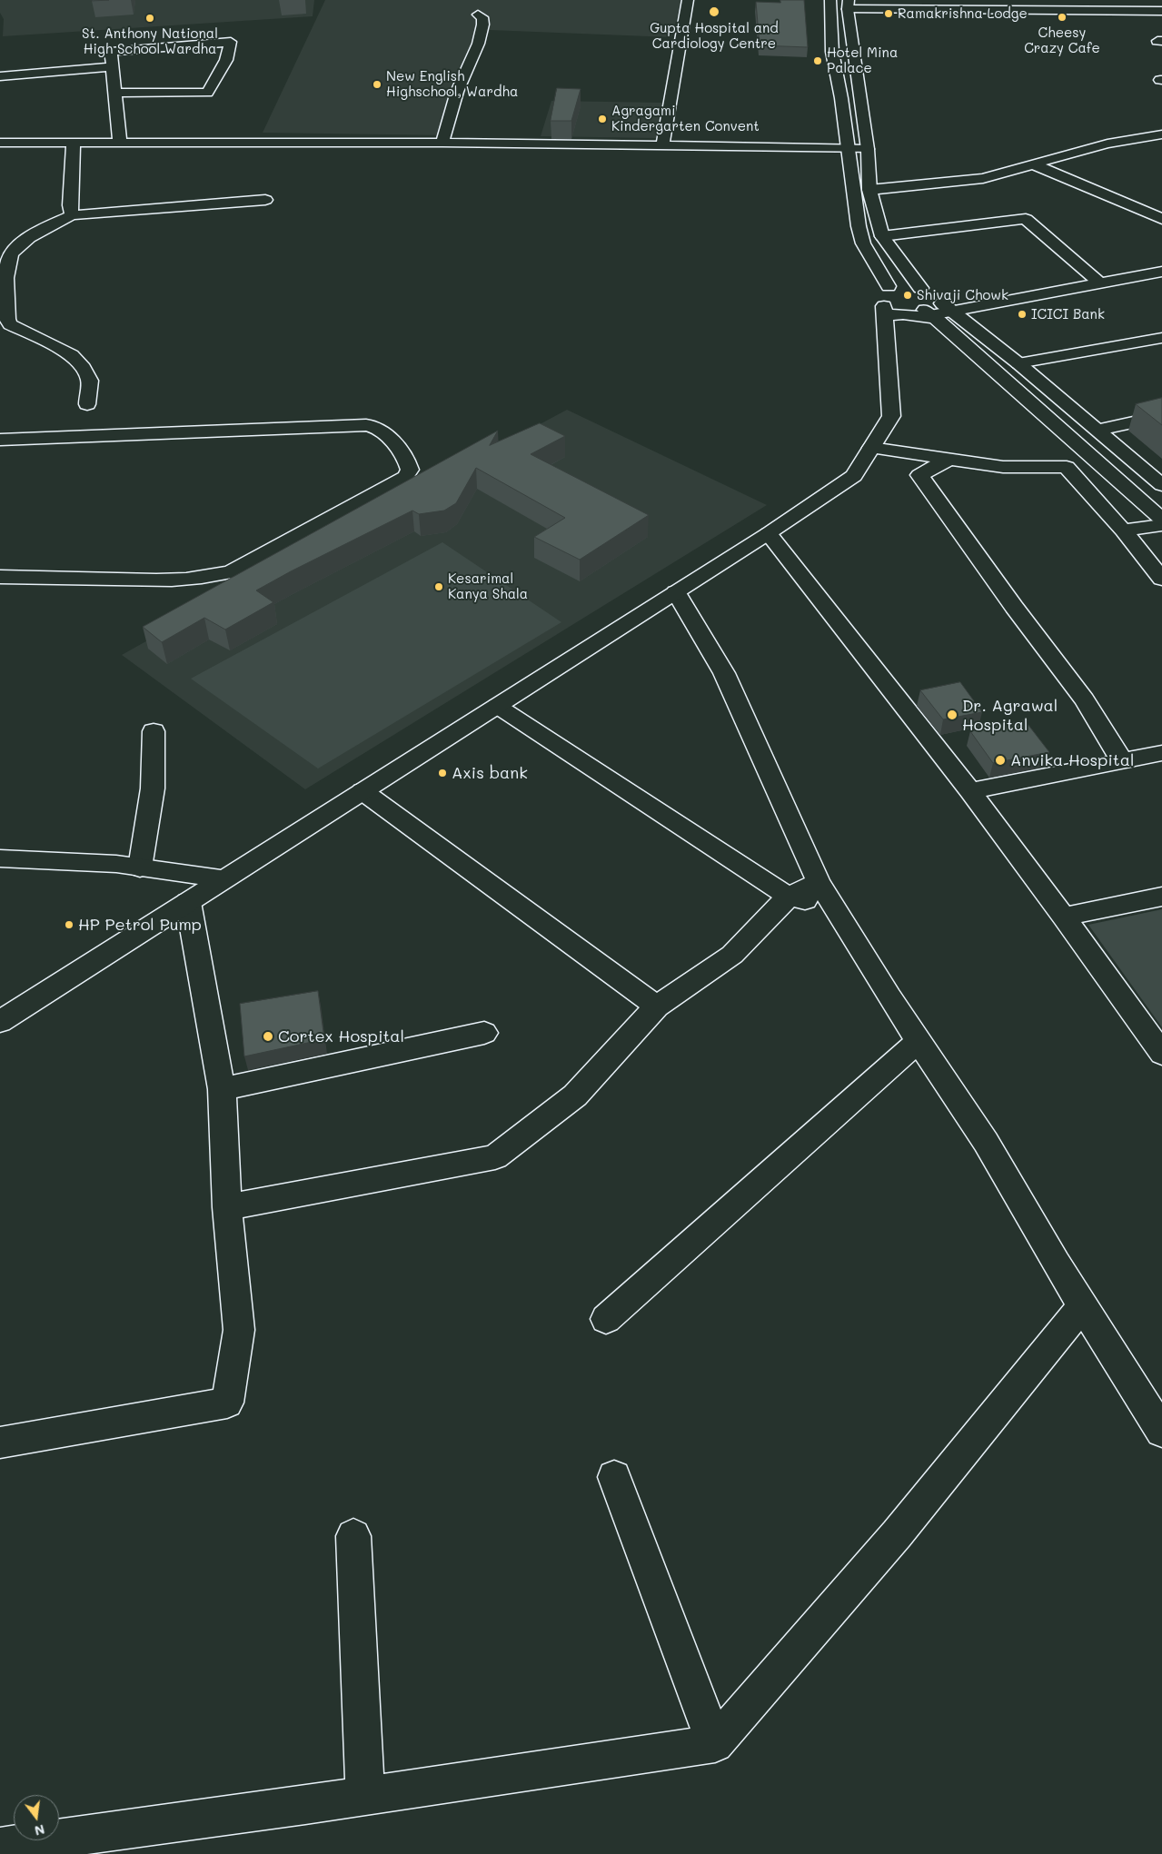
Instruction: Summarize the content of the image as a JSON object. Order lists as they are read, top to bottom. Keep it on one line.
{"places":["Gupta Hospital and Cardiology Centre","Ramakrishna Lodge","Cheesy Crazy Cafe","St. Anthony National High School Wardha","Hotel Mina Palace","New English Highschool, Wardha","Agragami Kindergarten Convent","Shivaji Chowk","ICICI Bank","Kesarimal Kanya Shala","Dr. Agrawal Hospital","Anvika Hospital","Axis bank","HP Petrol Pump","Cortex Hospital"],"north":"bottom"}
